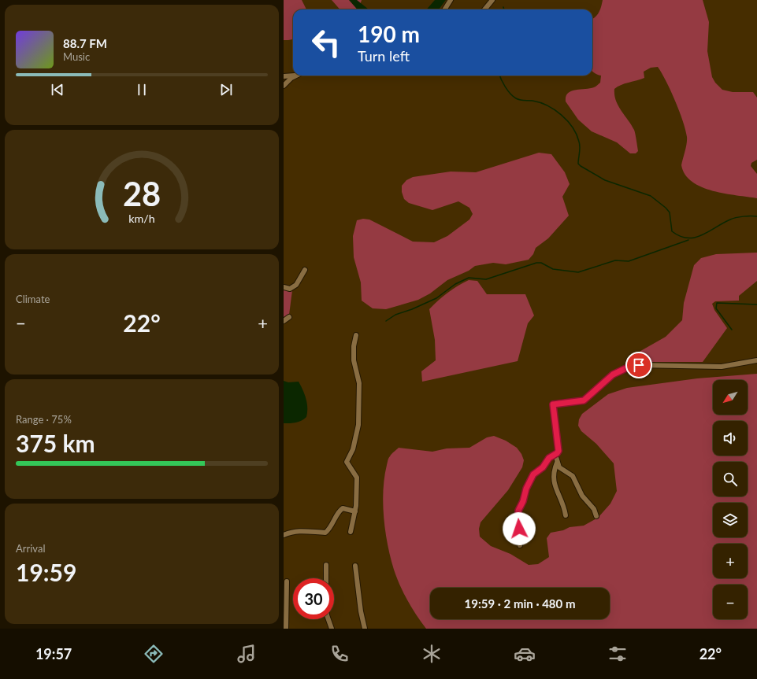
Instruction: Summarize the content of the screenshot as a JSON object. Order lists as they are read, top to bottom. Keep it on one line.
{"north":"bottom left","page":{"turn":["190 m","Turn left"],"song":["88.7 FM","Music"],"tile":["Climate",["Range · 75%","375 km"],["Arrival","19:59"]],"heat":["−","22°","+"],"map_buttons":["+","−"],"limit":"30","trip":"19:59 · 2 min · 480 m","tabs":["19:57","22°"],"gauge":["28","km/h"]}}
